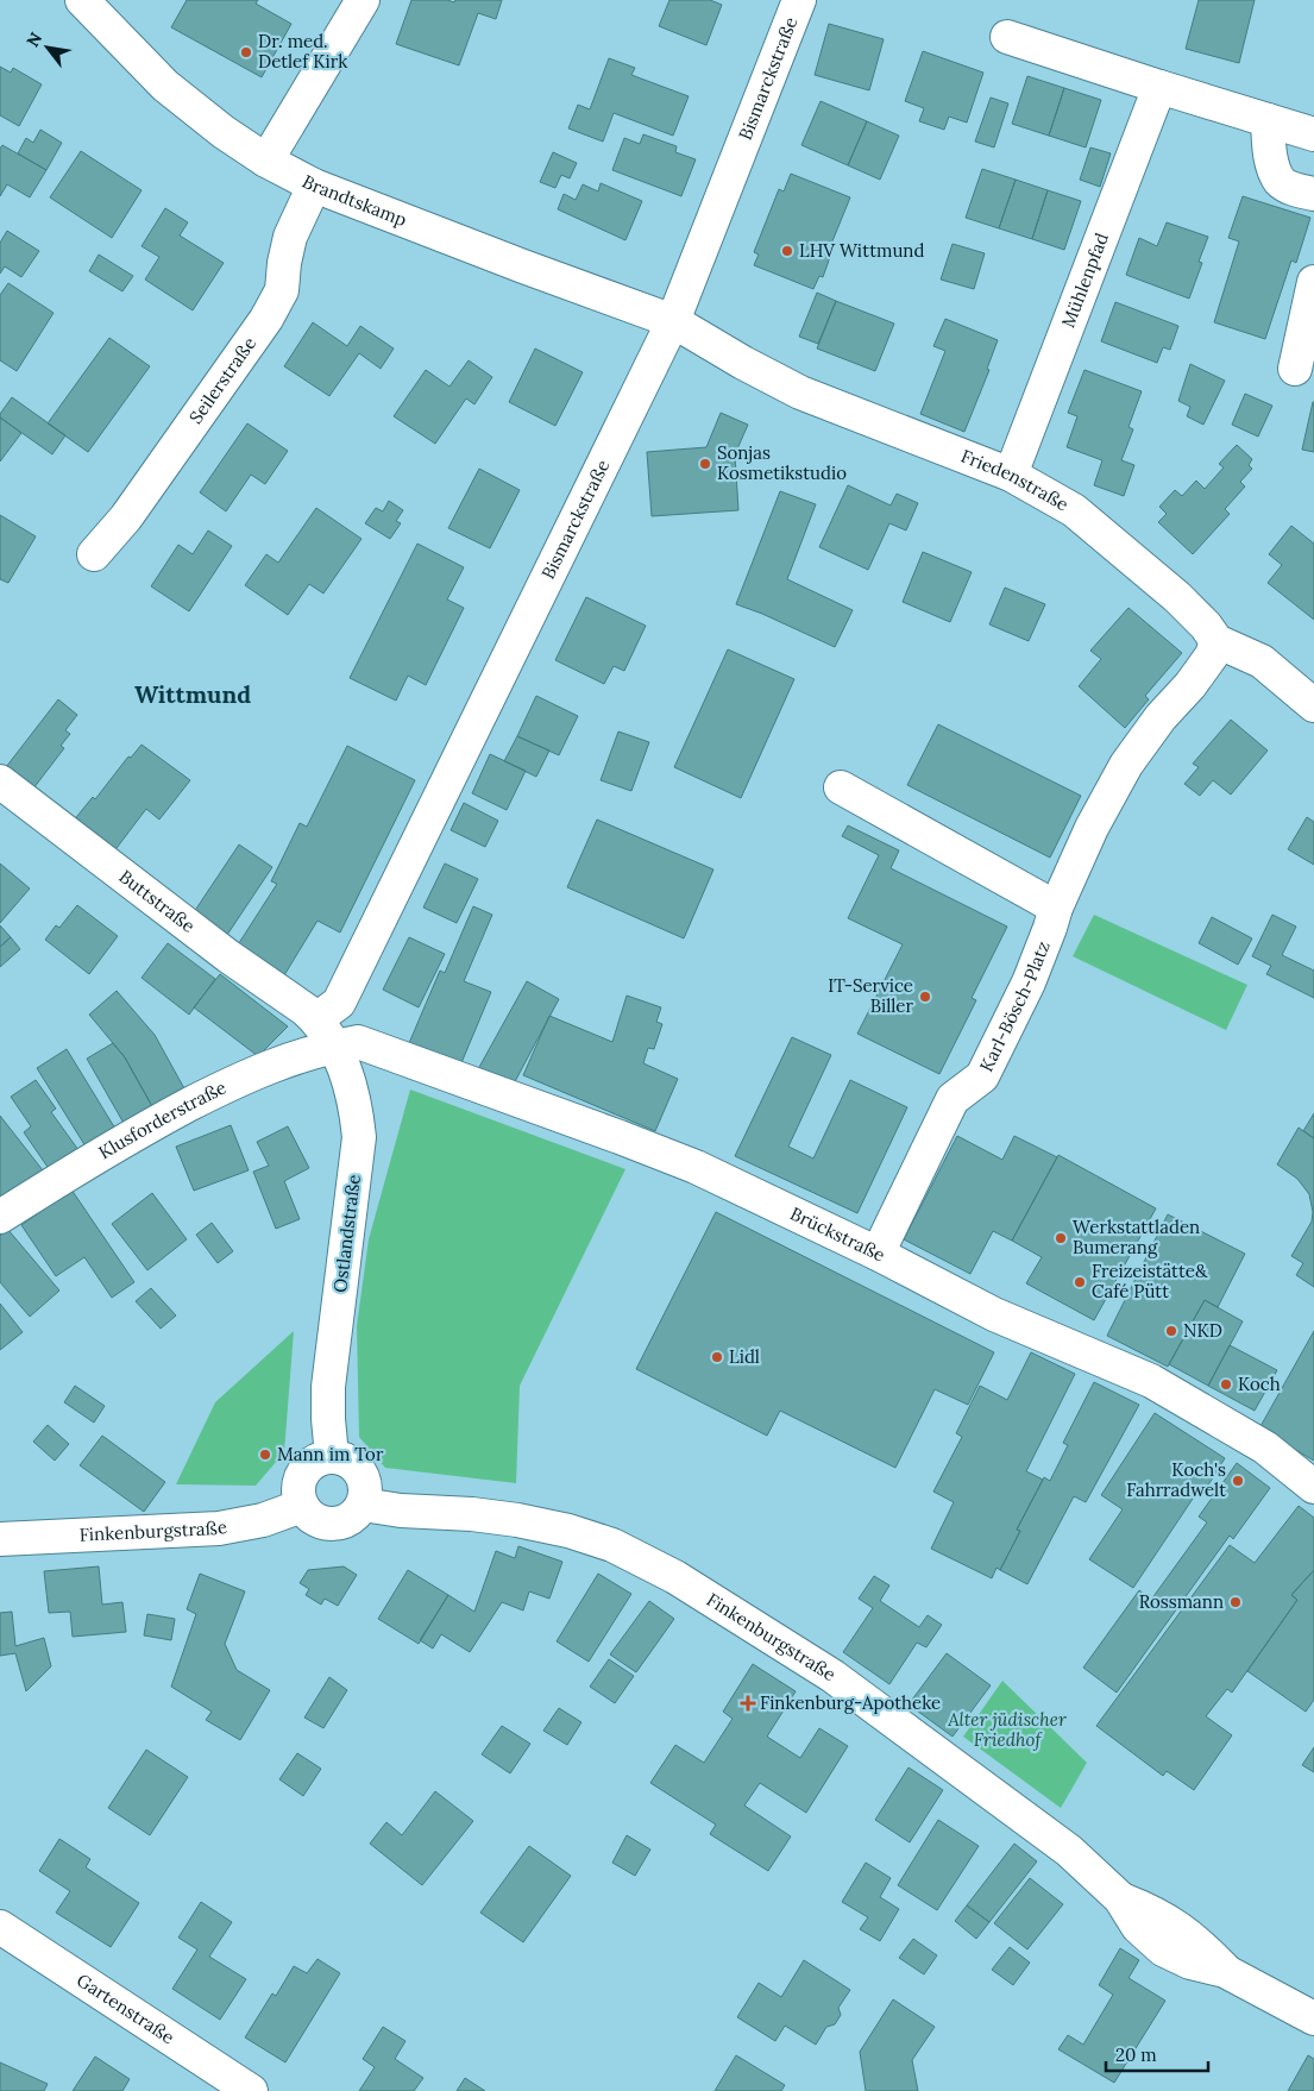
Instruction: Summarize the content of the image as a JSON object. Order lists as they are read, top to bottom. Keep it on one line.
{"streets":{"street":["Bismarckstraße","Brandtskamp","Mühlenpfad","Seilerstraße","Friedenstraße","Buttstraße","Karl-Bösch-Platz","Klusforderstraße","Ostlandstraße","Brückstraße","Finkenburgstraße","Gartenstraße"]},"crossings":[["Bismarckstraße","Brandtskamp"],["Bismarckstraße","Friedenstraße"],["Bismarckstraße","Buttstraße"],["Bismarckstraße","Ostlandstraße"],["Brandtskamp","Seilerstraße"],["Brandtskamp","Friedenstraße"],["Mühlenpfad","Friedenstraße"],["Friedenstraße","Karl-Bösch-Platz"],["Buttstraße","Ostlandstraße"],["Karl-Bösch-Platz","Brückstraße"],["Klusforderstraße","Ostlandstraße"],["Klusforderstraße","Brückstraße"],["Ostlandstraße","Brückstraße"],["Ostlandstraße","Finkenburgstraße"]],"districts":["Wittmund"],"parks":["Alter jüdischer Friedhof"],"places":{"other":["Dr. med. Detlef Kirk","LHV Wittmund","Sonjas Kosmetikstudio","IT-Service Biller","Werkstattladen Bumerang","Freizeistätte& Café Pütt","NKD","Lidl","Koch","Mann im Tor","Koch's Fahrradwelt","Rossmann"],"health":["Finkenburg-Apotheke"]},"scale_bar":"20 m","north":"top left"}
